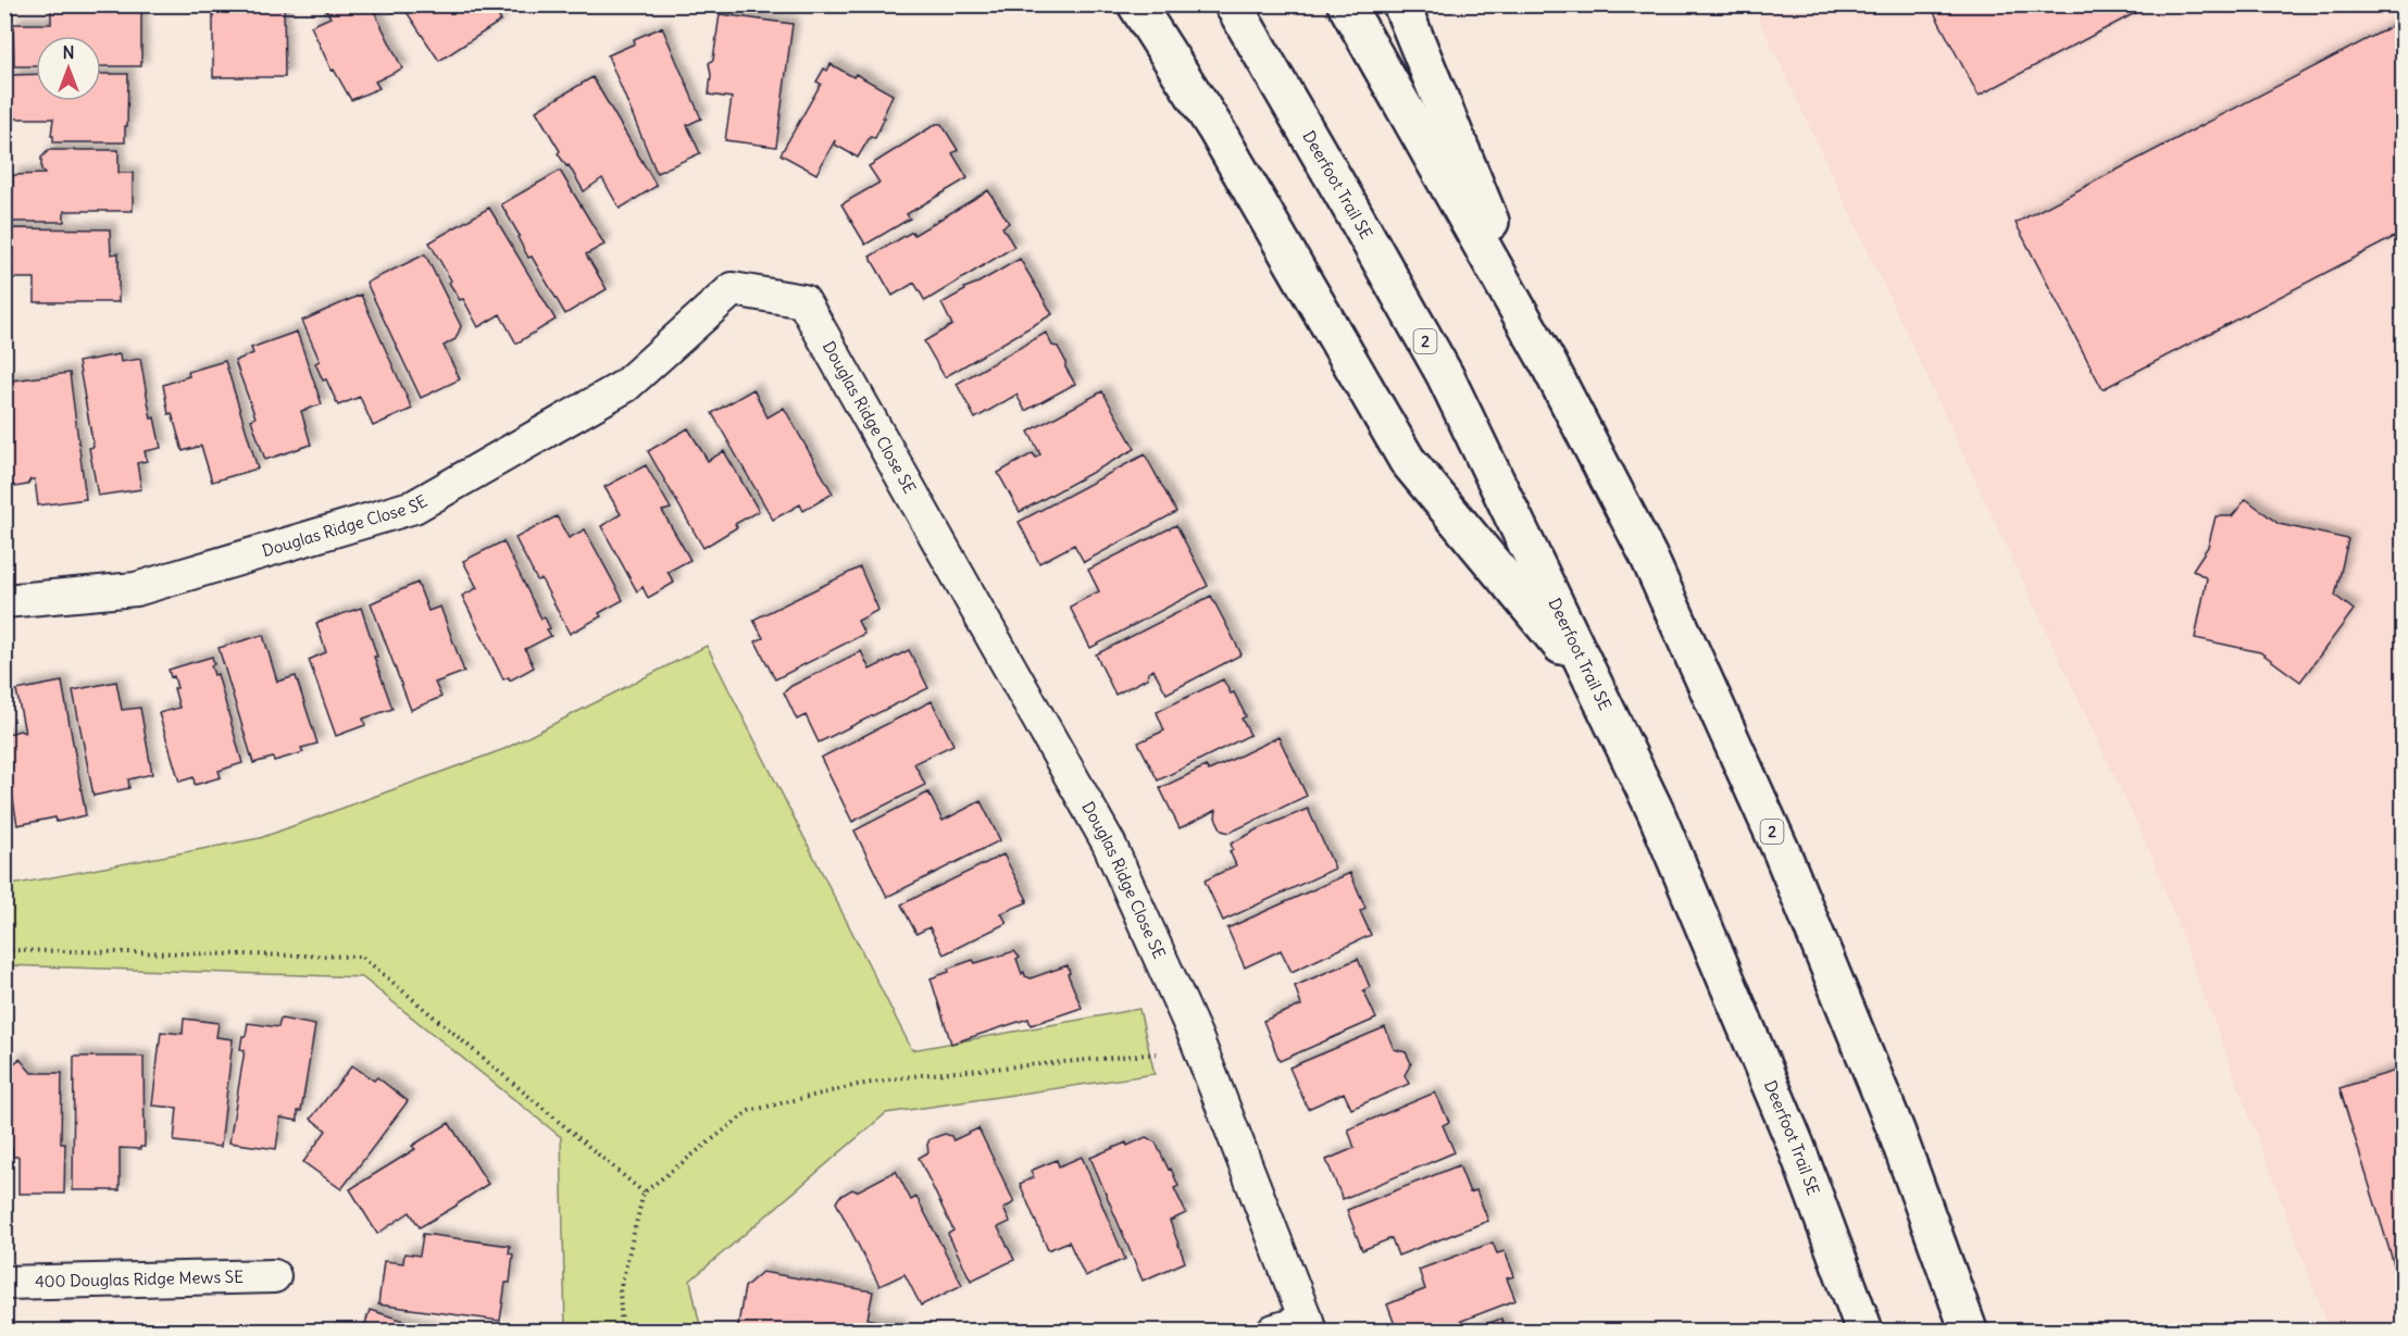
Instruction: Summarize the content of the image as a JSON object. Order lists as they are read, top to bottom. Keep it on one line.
{"streets":{"highway":["Deerfoot Trail SE","2"],"street":["Douglas Ridge Close SE","400 Douglas Ridge Mews SE"]},"north":"top"}
